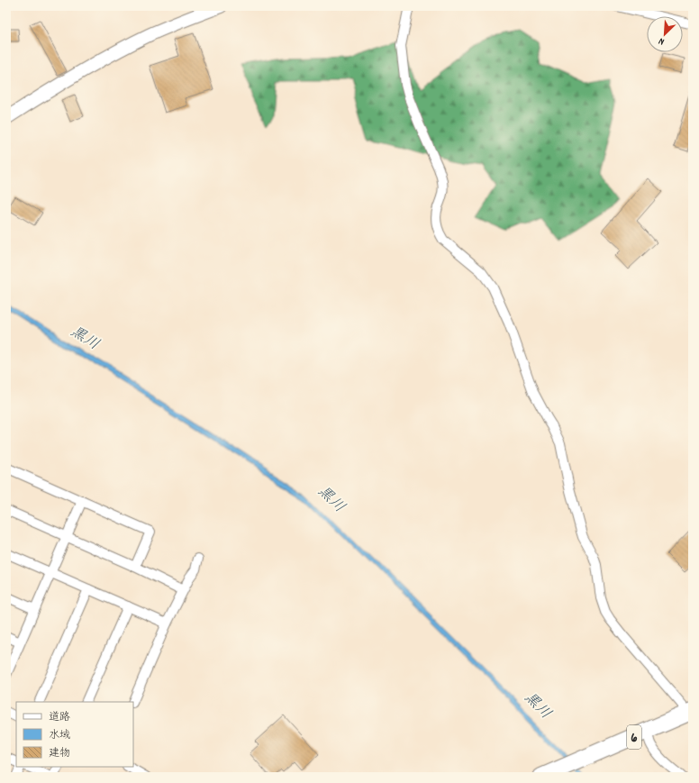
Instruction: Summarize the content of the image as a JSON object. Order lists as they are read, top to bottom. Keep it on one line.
{"streets":{"highway":["6"]},"water":["黒川"],"legend":["道路","水域","建物"],"north":"bottom left"}
